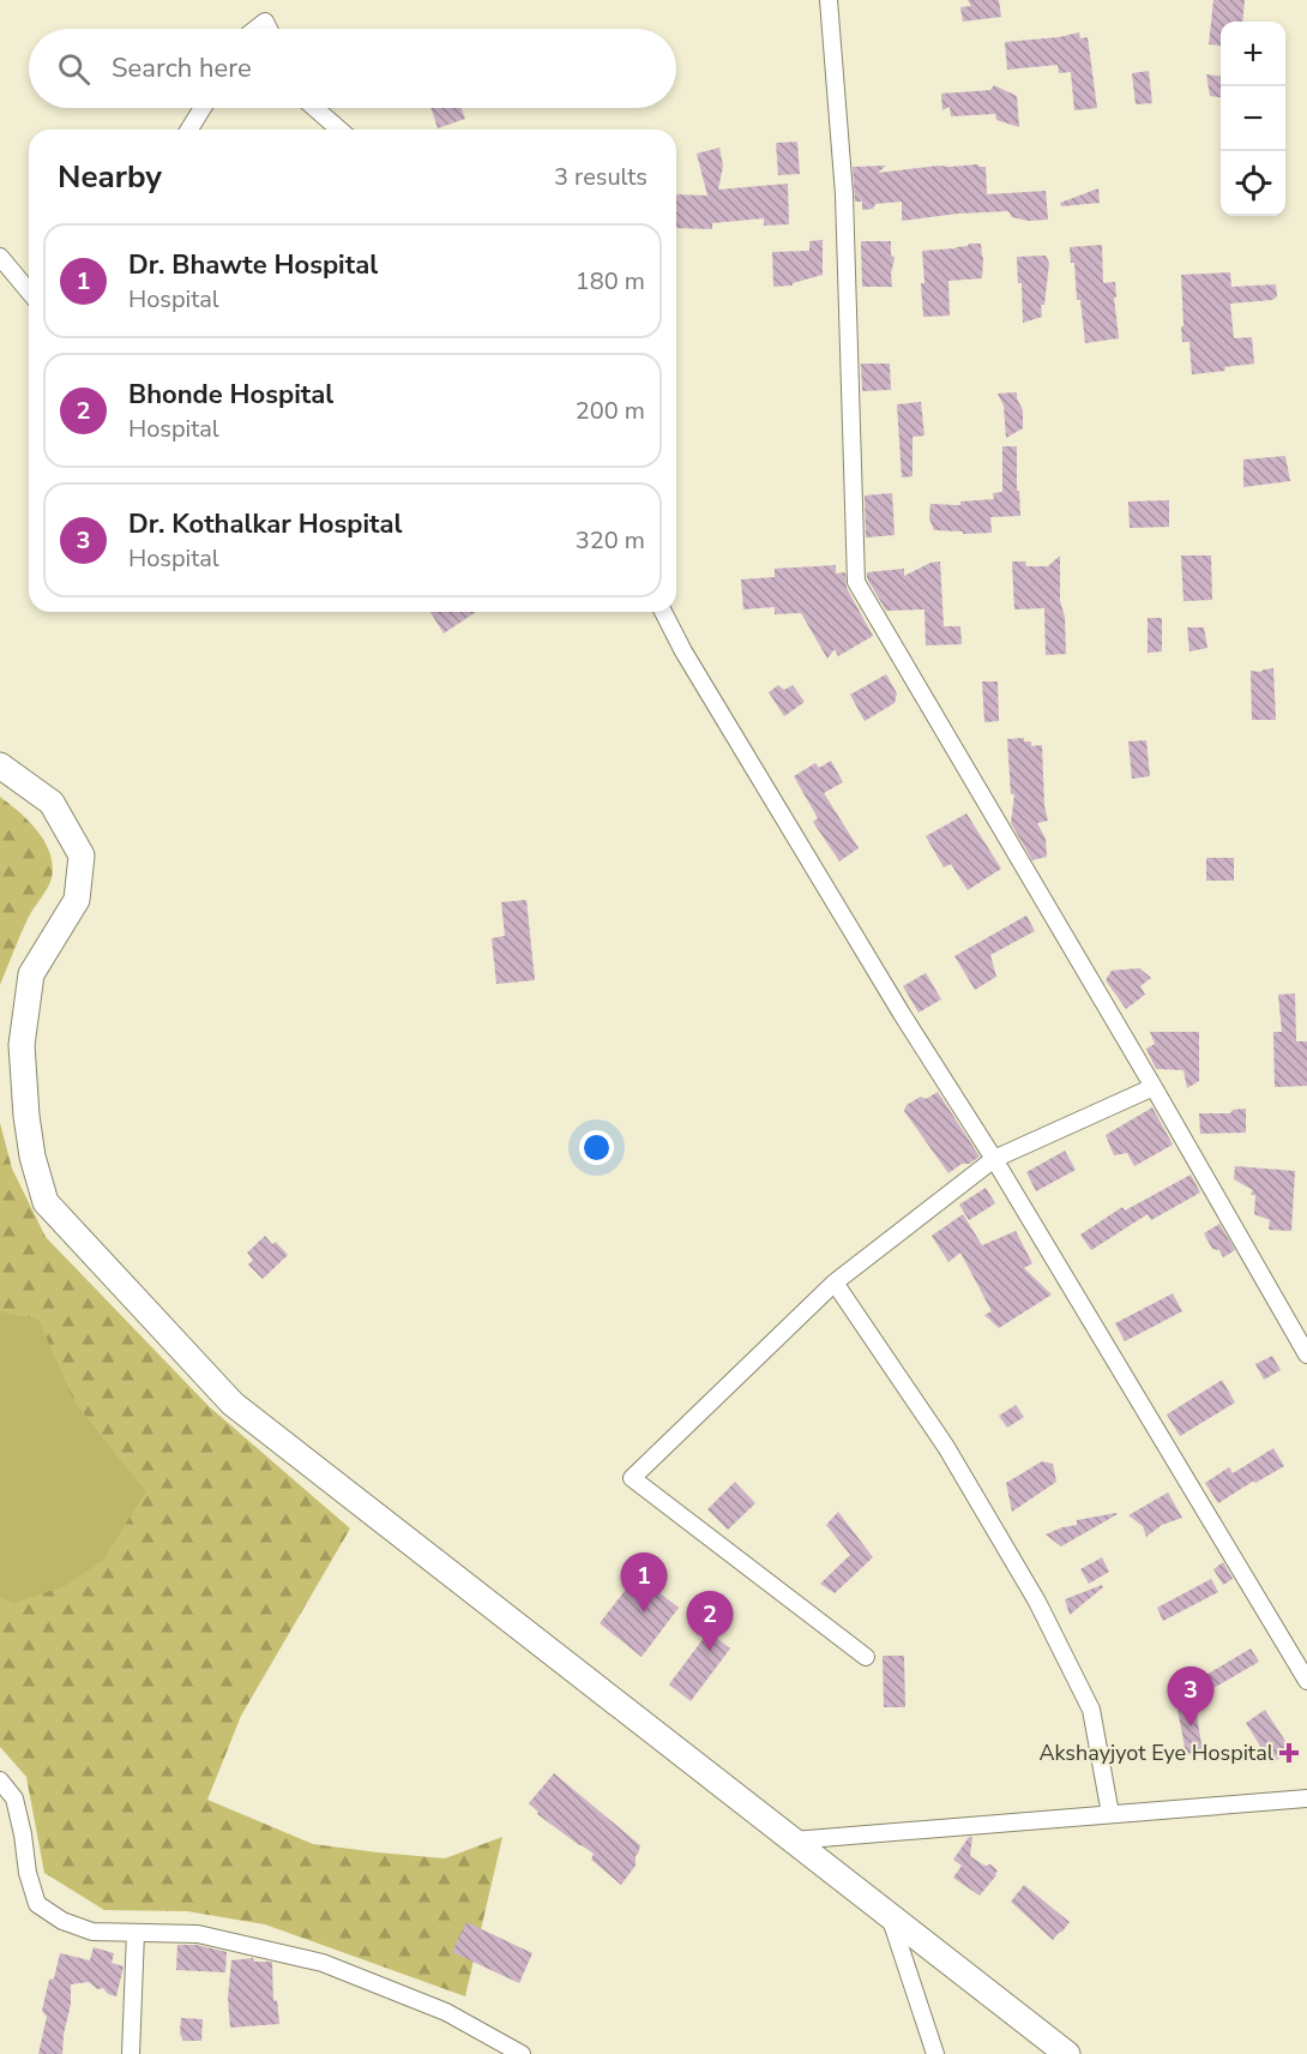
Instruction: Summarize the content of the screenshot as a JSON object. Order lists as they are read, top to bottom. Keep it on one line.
{"places":{"health":["Akshayjyot Eye Hospital"]},"page":{"map_buttons":["+","−"],"search":"Search here","heading":["Nearby","3 results"],"list":[{"mark":"1","name":"Dr. Bhawte Hospital","note":"Hospital","value":"180 m"},{"mark":"2","name":"Bhonde Hospital","note":"Hospital","value":"200 m"},{"mark":"3","name":"Dr. Kothalkar Hospital","note":"Hospital","value":"320 m"}],"pins":["1","2","3"]}}
